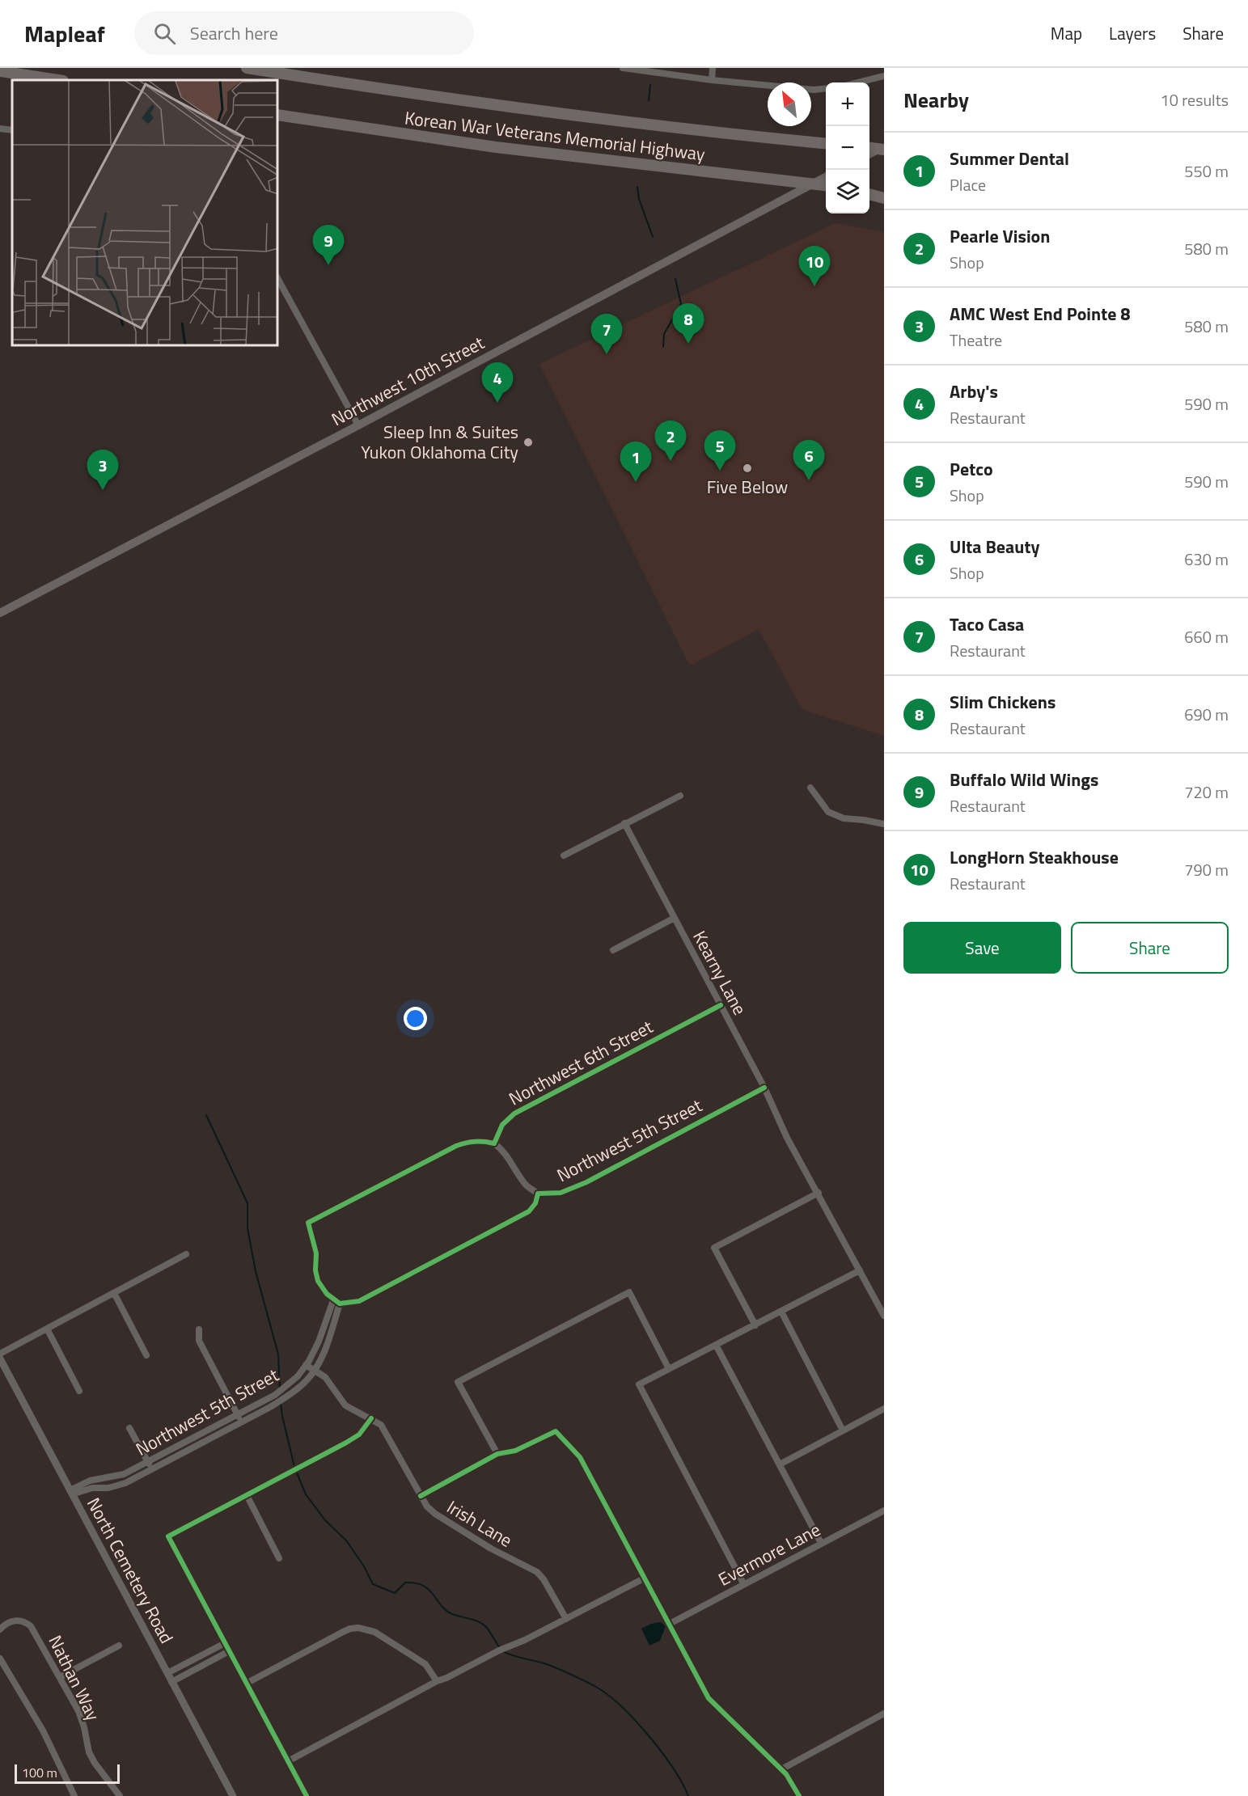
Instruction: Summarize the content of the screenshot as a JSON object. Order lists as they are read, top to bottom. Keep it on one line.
{"streets":{"highway":["Korean War Veterans Memorial Highway"],"main road":["Northwest 10th Street"],"street":["Kearny Lane","Northwest 6th Street","Northwest 5th Street","Irish Lane","Evermore Lane","North Cemetery Road","Nathan Way"]},"crossings":[["Kearny Lane","Northwest 6th Street"],["Kearny Lane","Northwest 5th Street"],["Northwest 5th Street","Irish Lane"],["Northwest 5th Street","North Cemetery Road"]],"places":["Sleep Inn & Suites Yukon Oklahoma City","Five Below"],"scale_bar":"100 m","north":"top left","page":{"header":"Mapleaf","search":"Search here","nav":["Map","Layers","Share"],"heading":["Nearby","10 results"],"map_buttons":["+","−"],"list":[{"mark":"1","name":"Summer Dental","note":"Place","value":"550 m"},{"mark":"2","name":"Pearle Vision","note":"Shop","value":"580 m"},{"mark":"3","name":"AMC West End Pointe 8","note":"Theatre","value":"580 m"},{"mark":"4","name":"Arby's","note":"Restaurant","value":"590 m"},{"mark":"5","name":"Petco","note":"Shop","value":"590 m"},{"mark":"6","name":"Ulta Beauty","note":"Shop","value":"630 m"},{"mark":"7","name":"Taco Casa","note":"Restaurant","value":"660 m"},{"mark":"8","name":"Slim Chickens","note":"Restaurant","value":"690 m"},{"mark":"9","name":"Buffalo Wild Wings","note":"Restaurant","value":"720 m"},{"mark":"10","name":"LongHorn Steakhouse","note":"Restaurant","value":"790 m"}],"pins":["9","10","8","7","4","2","5","6","1","3"],"buttons":["Save","Share"],"scale":"100 m"}}
